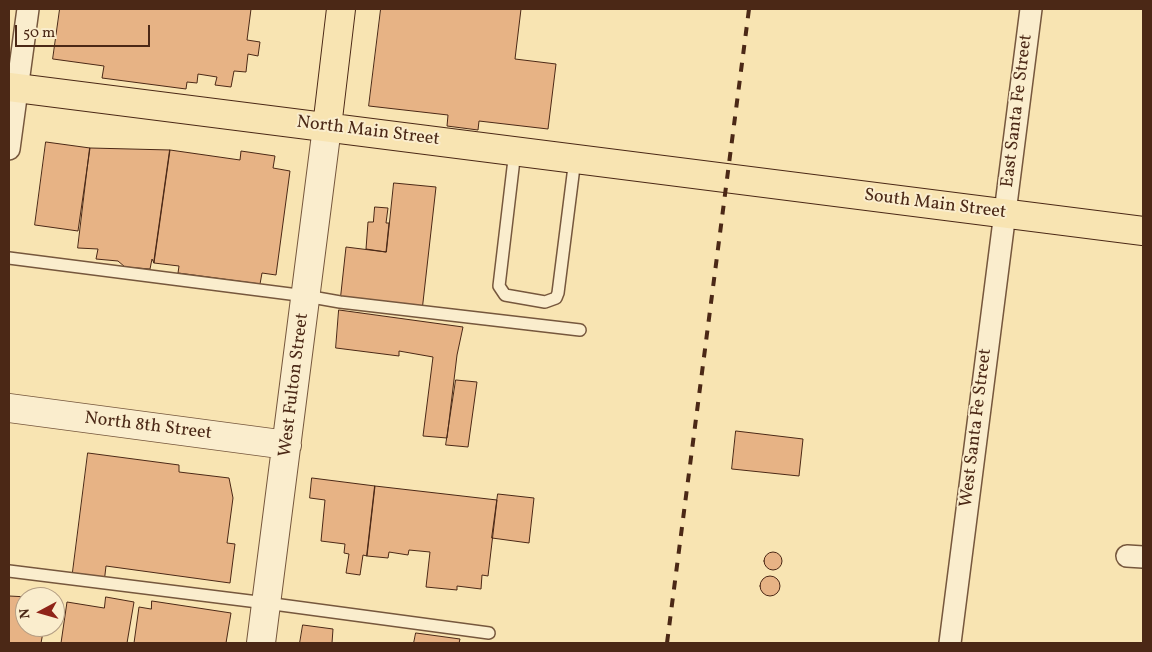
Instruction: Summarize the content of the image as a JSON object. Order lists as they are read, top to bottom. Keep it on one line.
{"streets":{"main road":["North Main Street","South Main Street"],"street":["East Santa Fe Street","West Fulton Street","North 8th Street","West Santa Fe Street"]},"crossings":[["East Santa Fe Street","South Main Street"],["East Santa Fe Street","West Santa Fe Street"],["North Main Street","South Main Street"],["North Main Street","West Fulton Street"],["South Main Street","West Santa Fe Street"],["West Fulton Street","North 8th Street"]],"scale_bar":"50 m","north":"left"}
